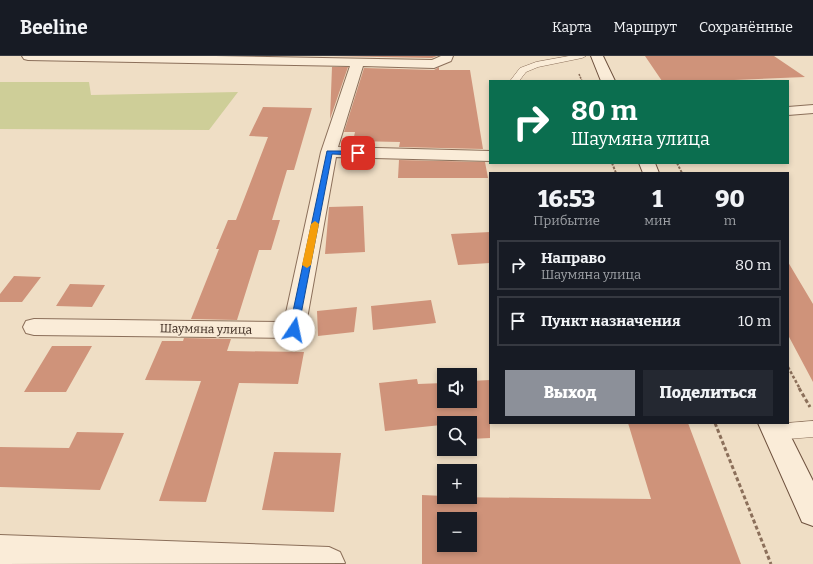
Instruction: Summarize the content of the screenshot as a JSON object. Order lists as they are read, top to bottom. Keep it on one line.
{"streets":{"street":["Шаумяна улица"]},"page":{"header":"Beeline","nav":["Карта","Маршрут","Сохранённые"],"turn":["80 m","Шаумяна улица"],"eta":["16:53","Прибытие","1","мин","90","m"],"list":[{"name":"Направо","note":"Шаумяна улица","value":"80 m"},{"name":"Пункт назначения","value":"10 m"}],"buttons":["Выход","Поделиться"],"map_buttons":["+","−"]}}
